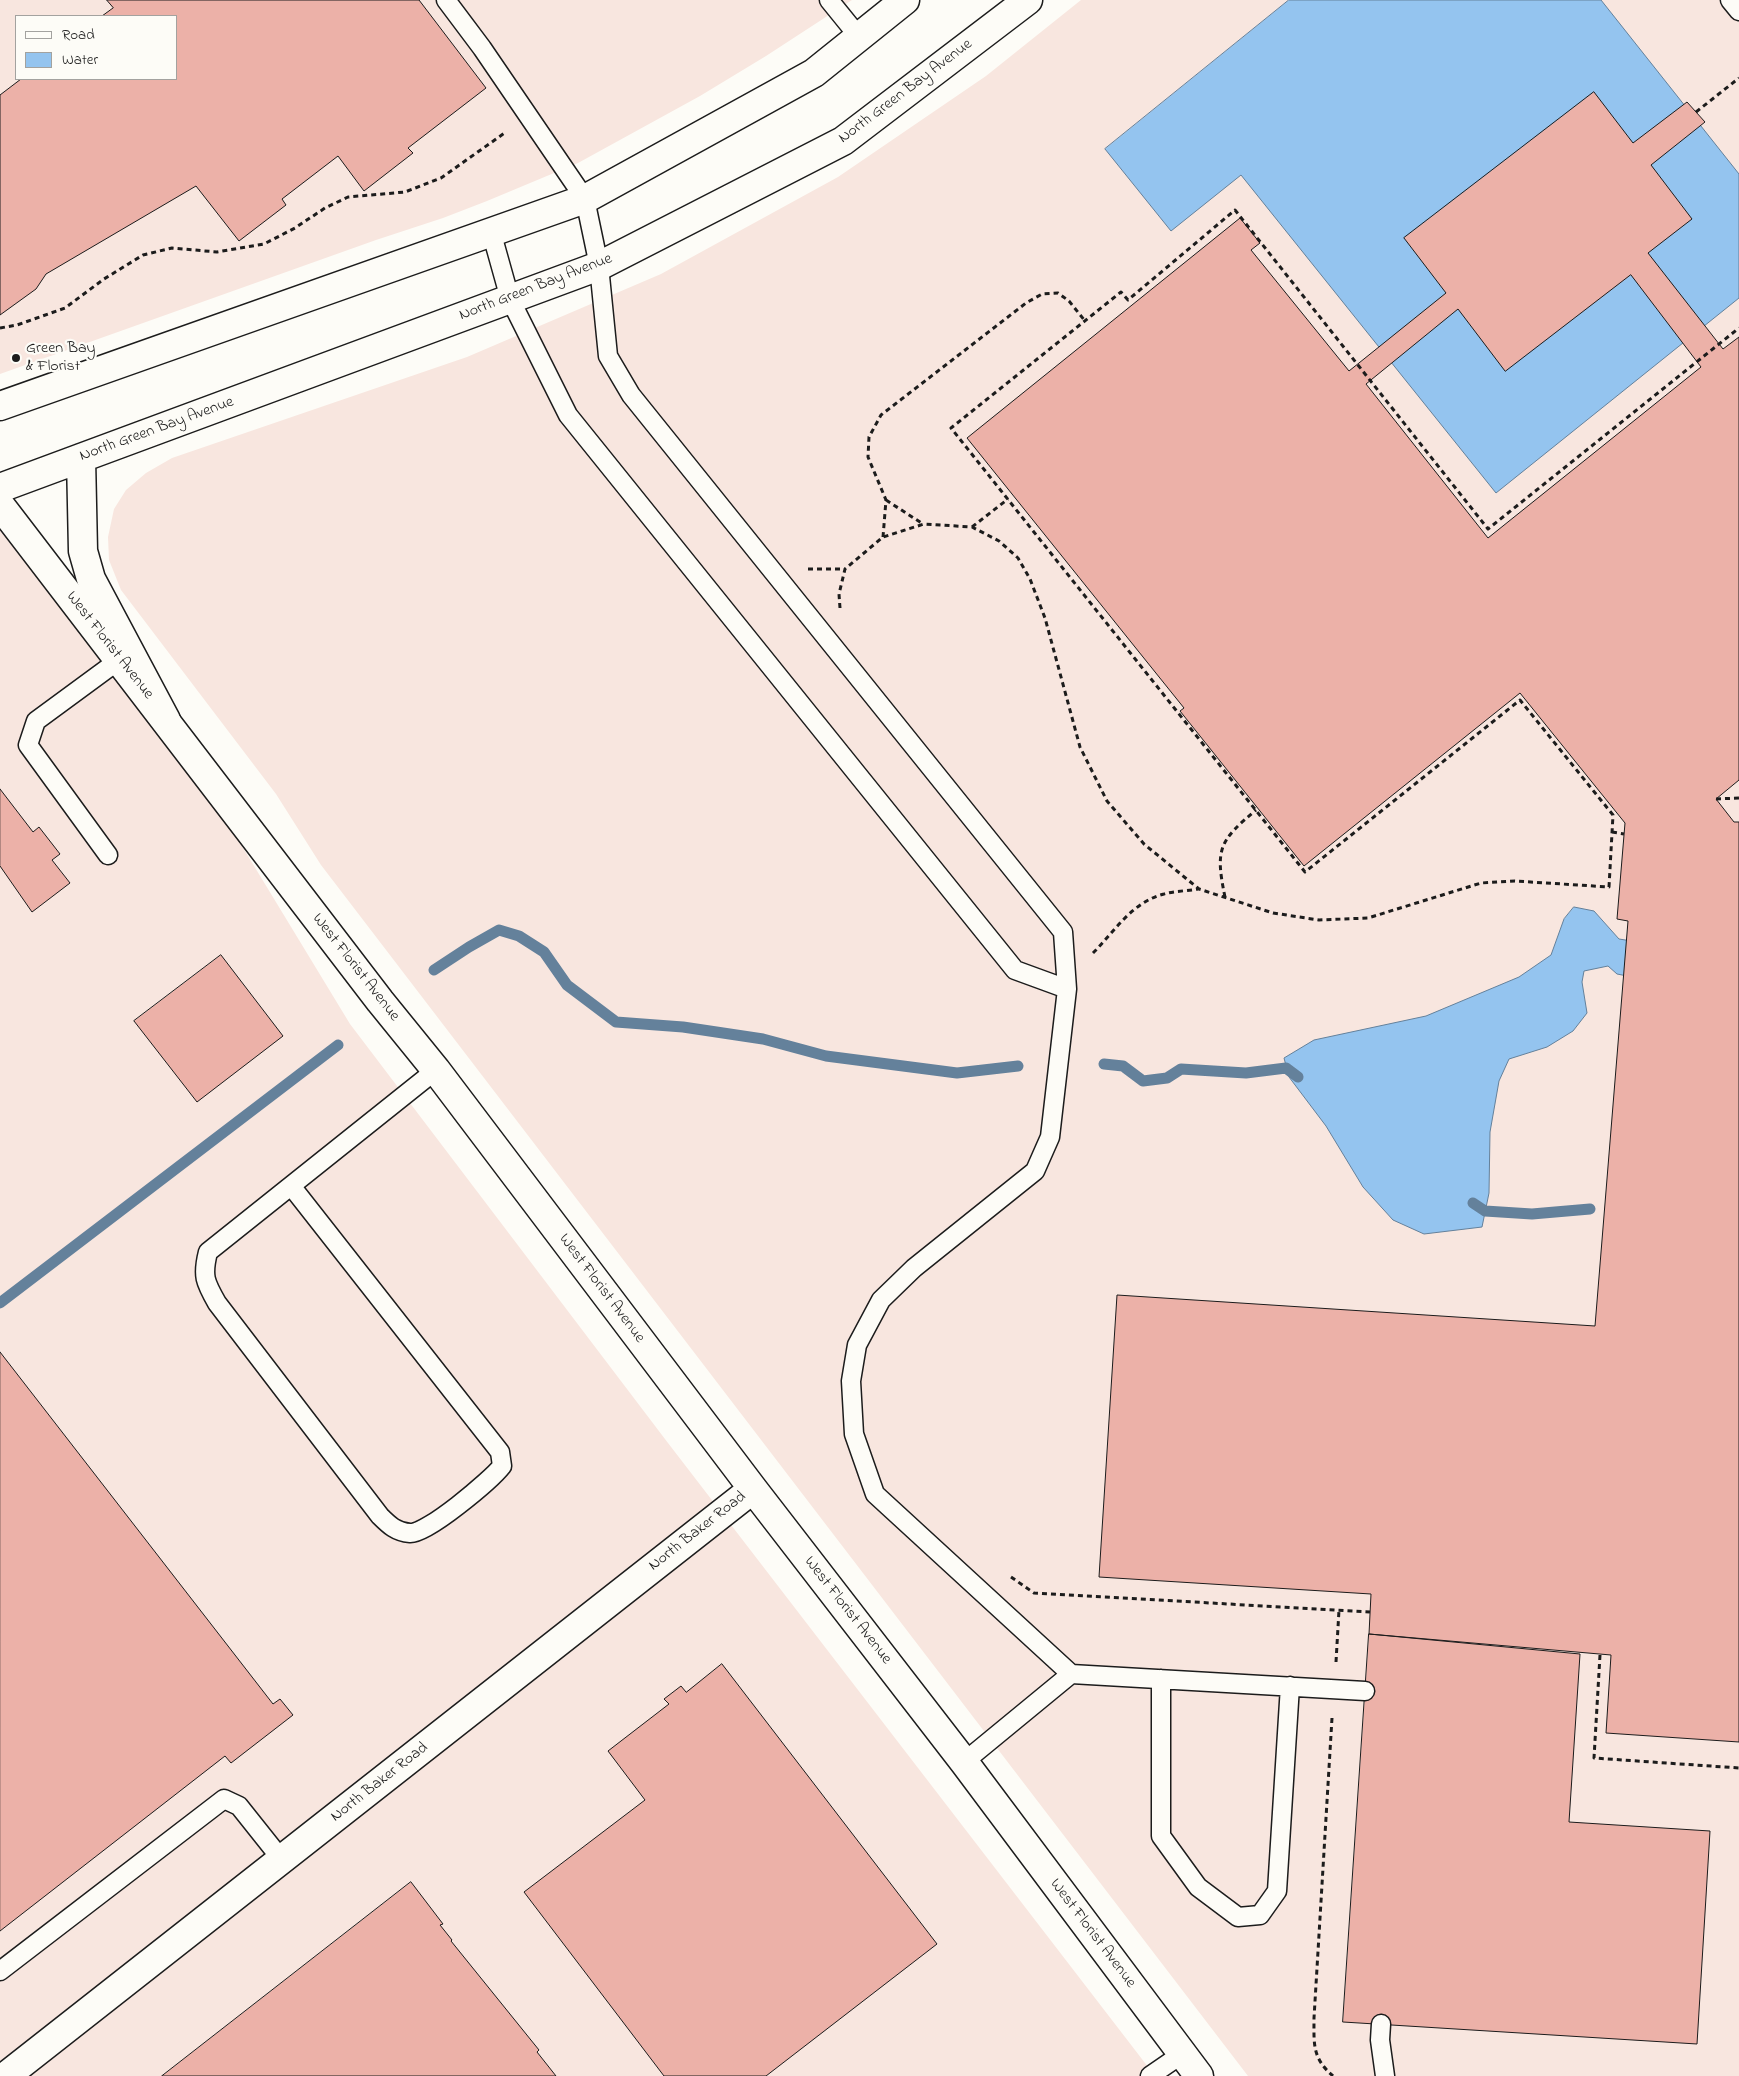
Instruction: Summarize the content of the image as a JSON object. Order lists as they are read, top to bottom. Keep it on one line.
{"streets":{"street":["North Green Bay Avenue","West Florist Avenue","North Baker Road"]},"crossings":[["West Florist Avenue","North Baker Road"]],"places":["Green Bay & Florist"],"legend":["Road","Water"]}
